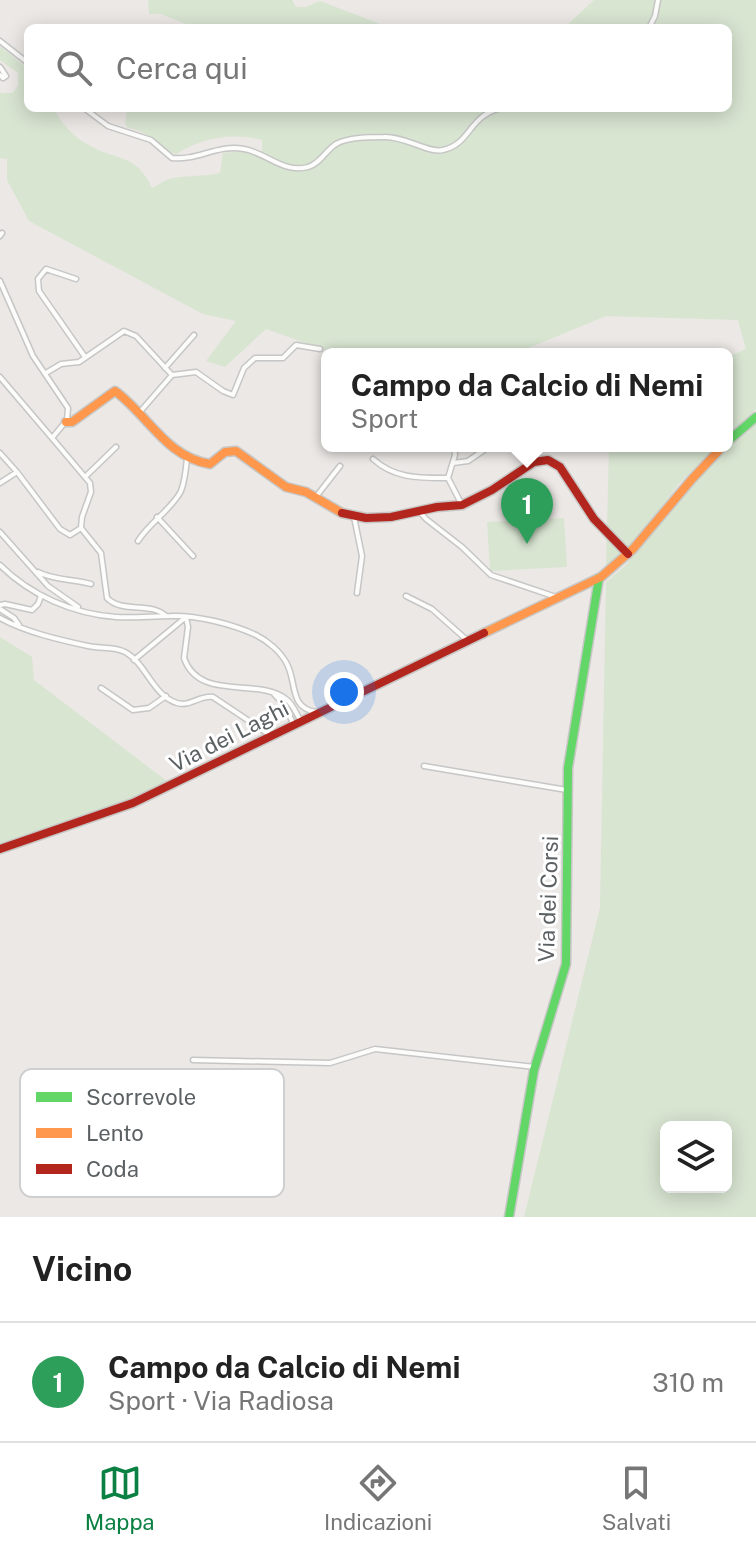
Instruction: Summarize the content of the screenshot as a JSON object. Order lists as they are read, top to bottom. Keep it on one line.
{"streets":{"street":["Via dei Laghi","Via dei Corsi"]},"crossings":[["Via dei Laghi","Via dei Corsi"]],"legend":["Scorrevole","Lento","Coda"],"page":{"search":"Cerca qui","popup":["Campo da Calcio di Nemi","Sport"],"pins":"1","heading":"Vicino","list":[{"mark":"1","name":"Campo da Calcio di Nemi","note":"Sport · Via Radiosa","value":"310 m"}],"nav":["Mappa","Indicazioni","Salvati"]}}
